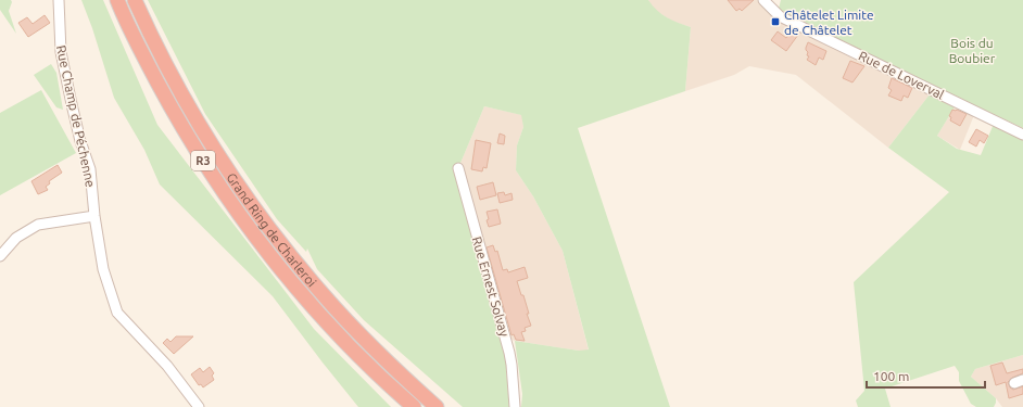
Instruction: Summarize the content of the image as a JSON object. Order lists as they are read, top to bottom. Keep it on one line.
{"streets":{"highway":["R3","Grand Ring de Charleroi"],"street":["Rue de Loverval","Rue Champ de Péchenne","Rue Ernest Solvay"]},"parks":["Bois du Boubier"],"places":{"transit":["Châtelet Limite de Châtelet"]},"scale_bar":"100 m"}
